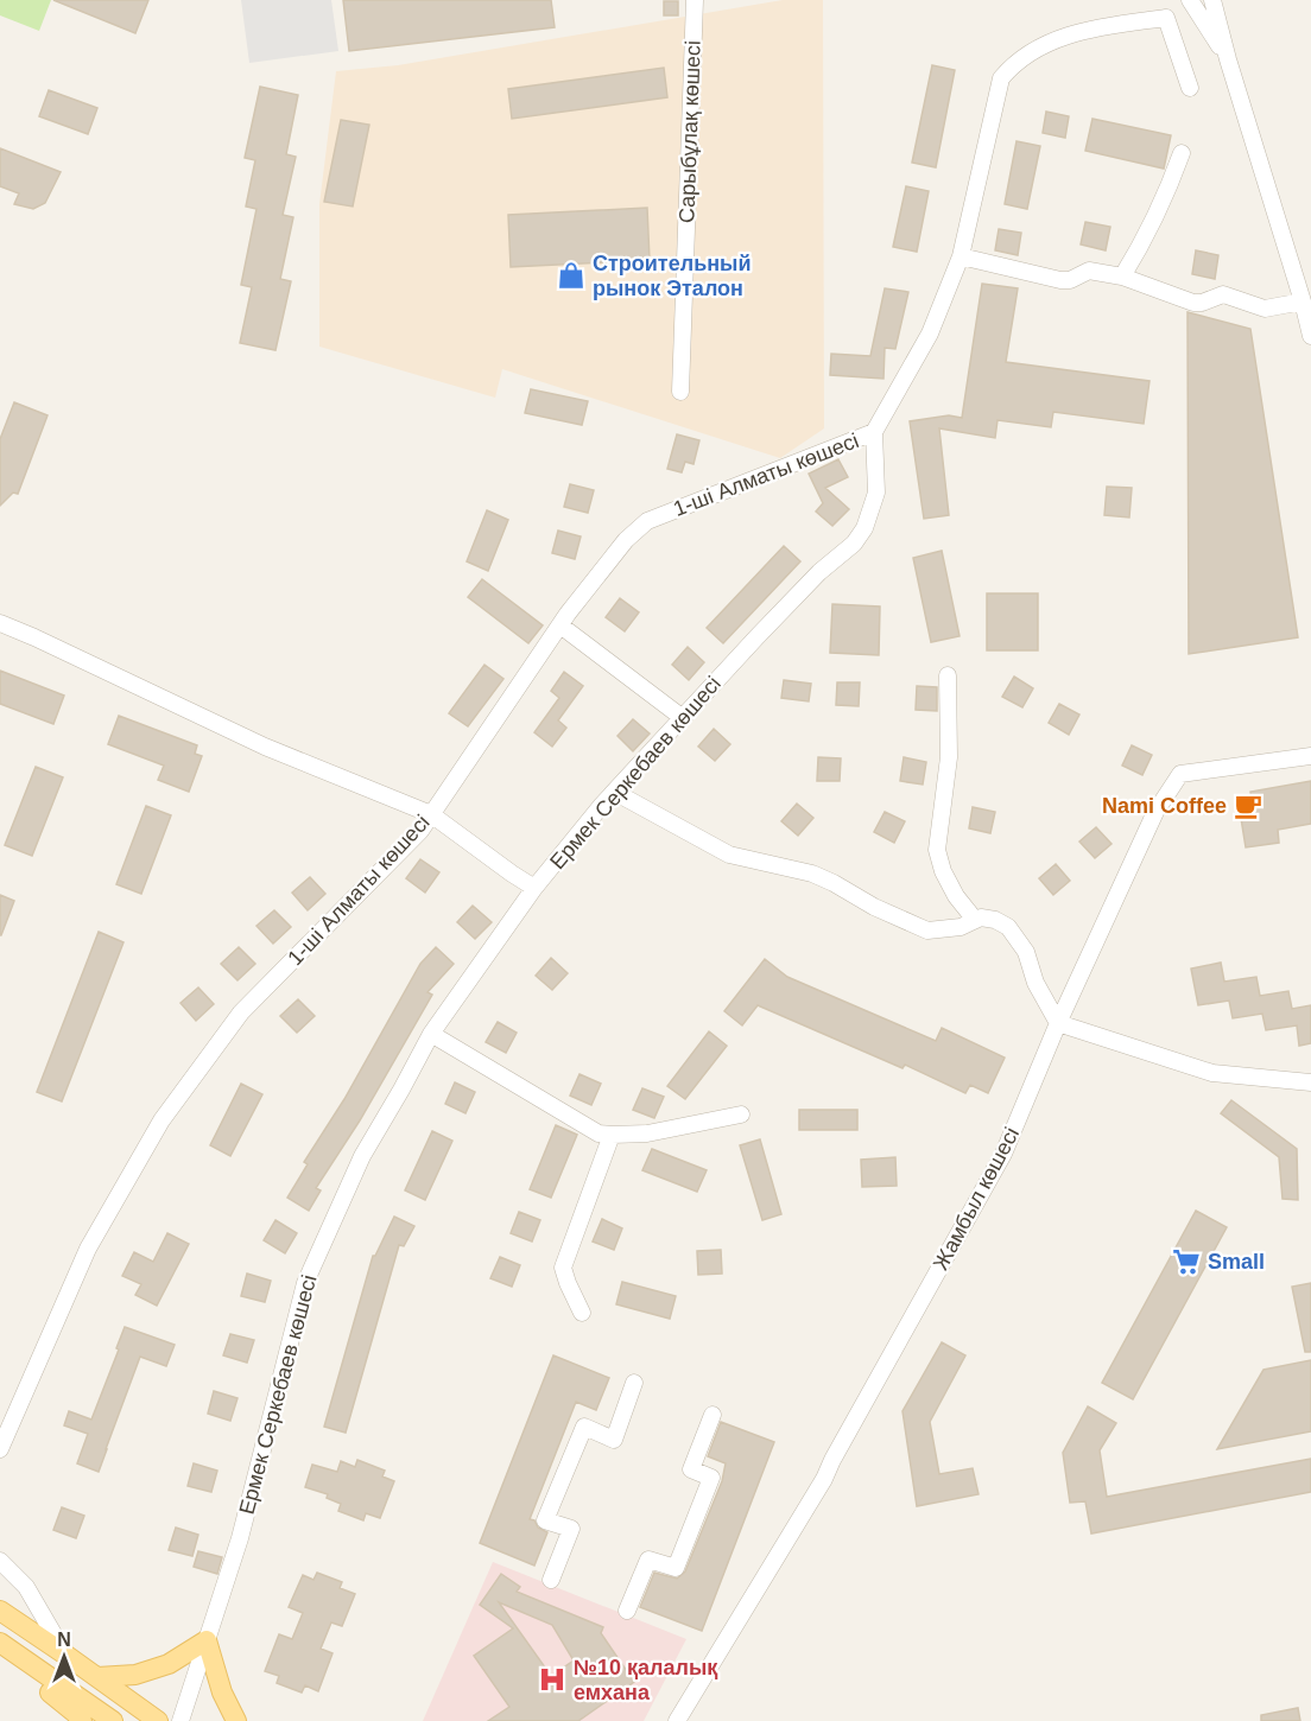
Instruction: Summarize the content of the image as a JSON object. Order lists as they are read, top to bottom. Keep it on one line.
{"streets":{"street":["Сарыбұлақ көшесі","1-ші Алматы көшесі","Ермек Серкебаев көшесі","Жамбыл көшесі"]},"crossings":[["1-ші Алматы көшесі","Ермек Серкебаев көшесі"]],"places":{"shop":["Строительный рынок Эталон"],"cafe":["Nami Coffee"],"supermarket":["Small"],"hospital":["№10 қалалық емхана"]},"north":"top"}
